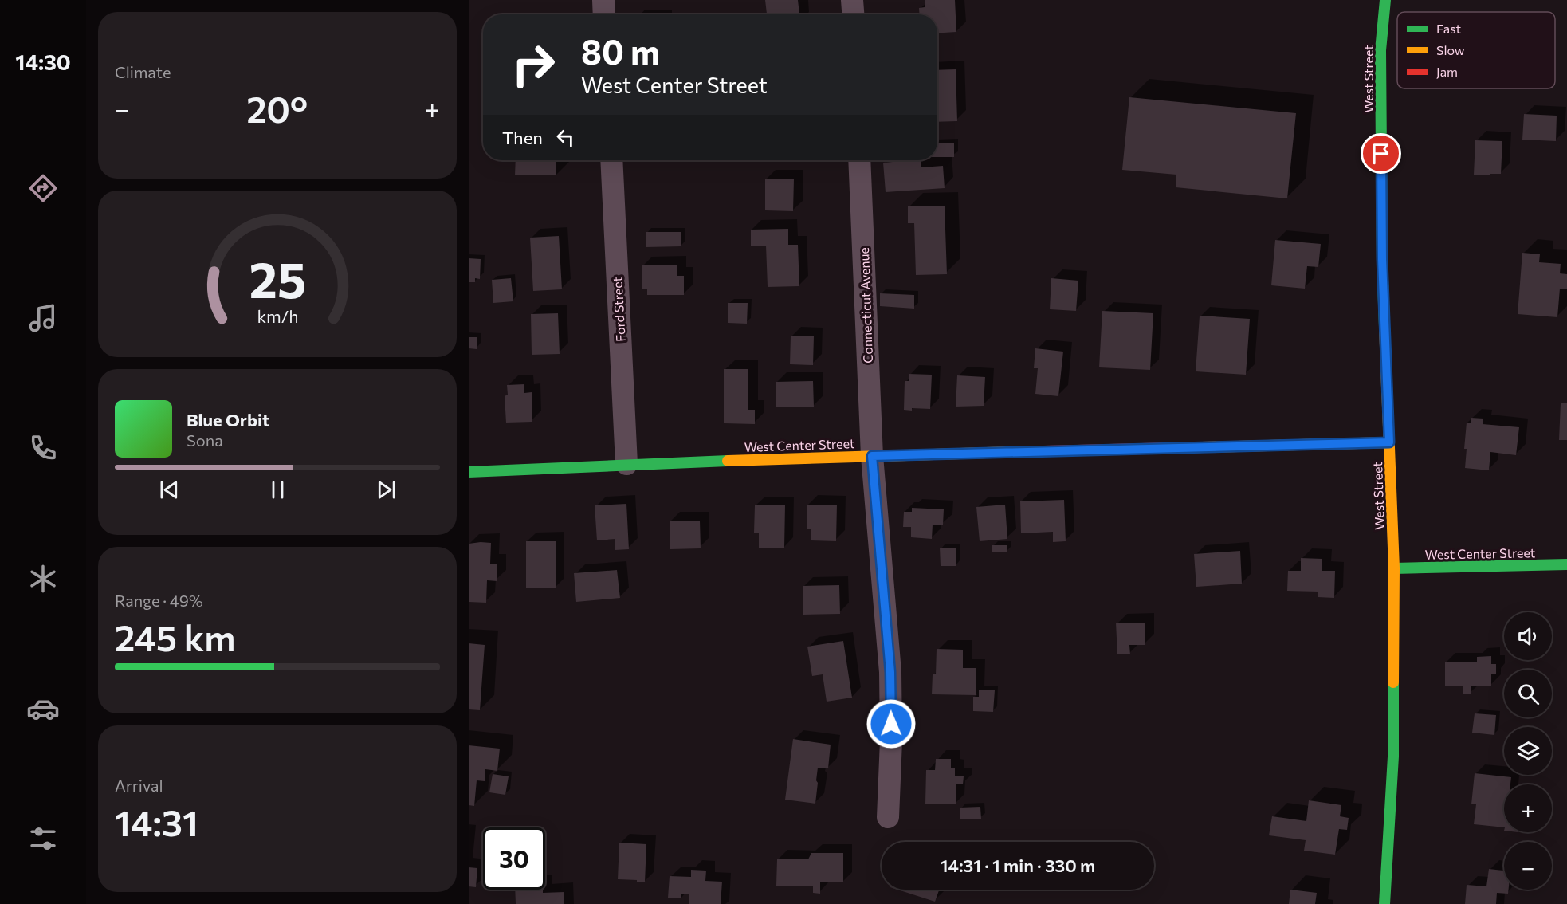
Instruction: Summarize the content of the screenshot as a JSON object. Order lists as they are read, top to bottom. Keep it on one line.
{"streets":{"street":["West Street","Connecticut Avenue","Ford Street","West Center Street"]},"crossings":[["West Street","West Center Street"],["Connecticut Avenue","West Center Street"],["Ford Street","West Center Street"]],"legend":["Fast","Slow","Jam"],"page":{"tabs":"14:30","tile":["Climate",["Range · 49%","245 km"],["Arrival","14:31"]],"turn":["80 m","West Center Street"],"heat":["−","20°","+"],"then":"Then","song":["Blue Orbit","Sona"],"map_buttons":["+","−"],"limit":"30","trip":"14:31 · 1 min · 330 m","gauge":["25","km/h"]}}
